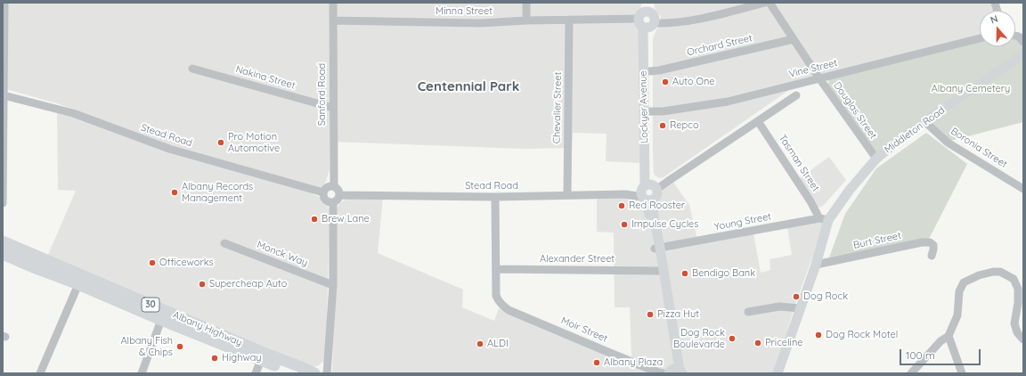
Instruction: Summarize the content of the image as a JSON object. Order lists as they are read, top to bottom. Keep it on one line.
{"streets":{"highway":["30","Albany Highway"],"main road":["Lockyer Avenue","Middleton Road"],"street":["Minna Street","Orchard Street","Vine Street","Nakina Street","Sanford Road","Chevalier Street","Douglas Street","Stead Road","Boronia Street","Tasman Street","Young Street","Burt Street","Monck Way","Alexander Street","Moir Street"]},"crossings":[["Minna Street","Sanford Road"],["Minna Street","Lockyer Avenue"],["Minna Street","Chevalier Street"],["Orchard Street","Lockyer Avenue"],["Orchard Street","Douglas Street"],["Vine Street","Lockyer Avenue"],["Vine Street","Douglas Street"],["Nakina Street","Sanford Road"],["Sanford Road","Stead Road"],["Lockyer Avenue","Stead Road"],["Lockyer Avenue","Young Street"],["Lockyer Avenue","Alexander Street"],["Chevalier Street","Stead Road"],["Douglas Street","Middleton Road"],["Middleton Road","Boronia Street"],["Middleton Road","Tasman Street"],["Middleton Road","Young Street"],["Middleton Road","Burt Street"],["Tasman Street","Young Street"],["Alexander Street","Moir Street"]],"districts":["Centennial Park"],"parks":["Albany Cemetery"],"places":["Auto One","Repco","Pro Motion Automotive","Albany Records Management","Red Rooster","Brew Lane","Impulse Cycles","Officeworks","Bendigo Bank","Supercheap Auto","Dog Rock","Pizza Hut","Dog Rock Motel","Dog Rock Boulevarde","Priceline","ALDI","Albany Fish & Chips","Highway","Albany Plaza"],"scale_bar":"100 m","north":"top"}
